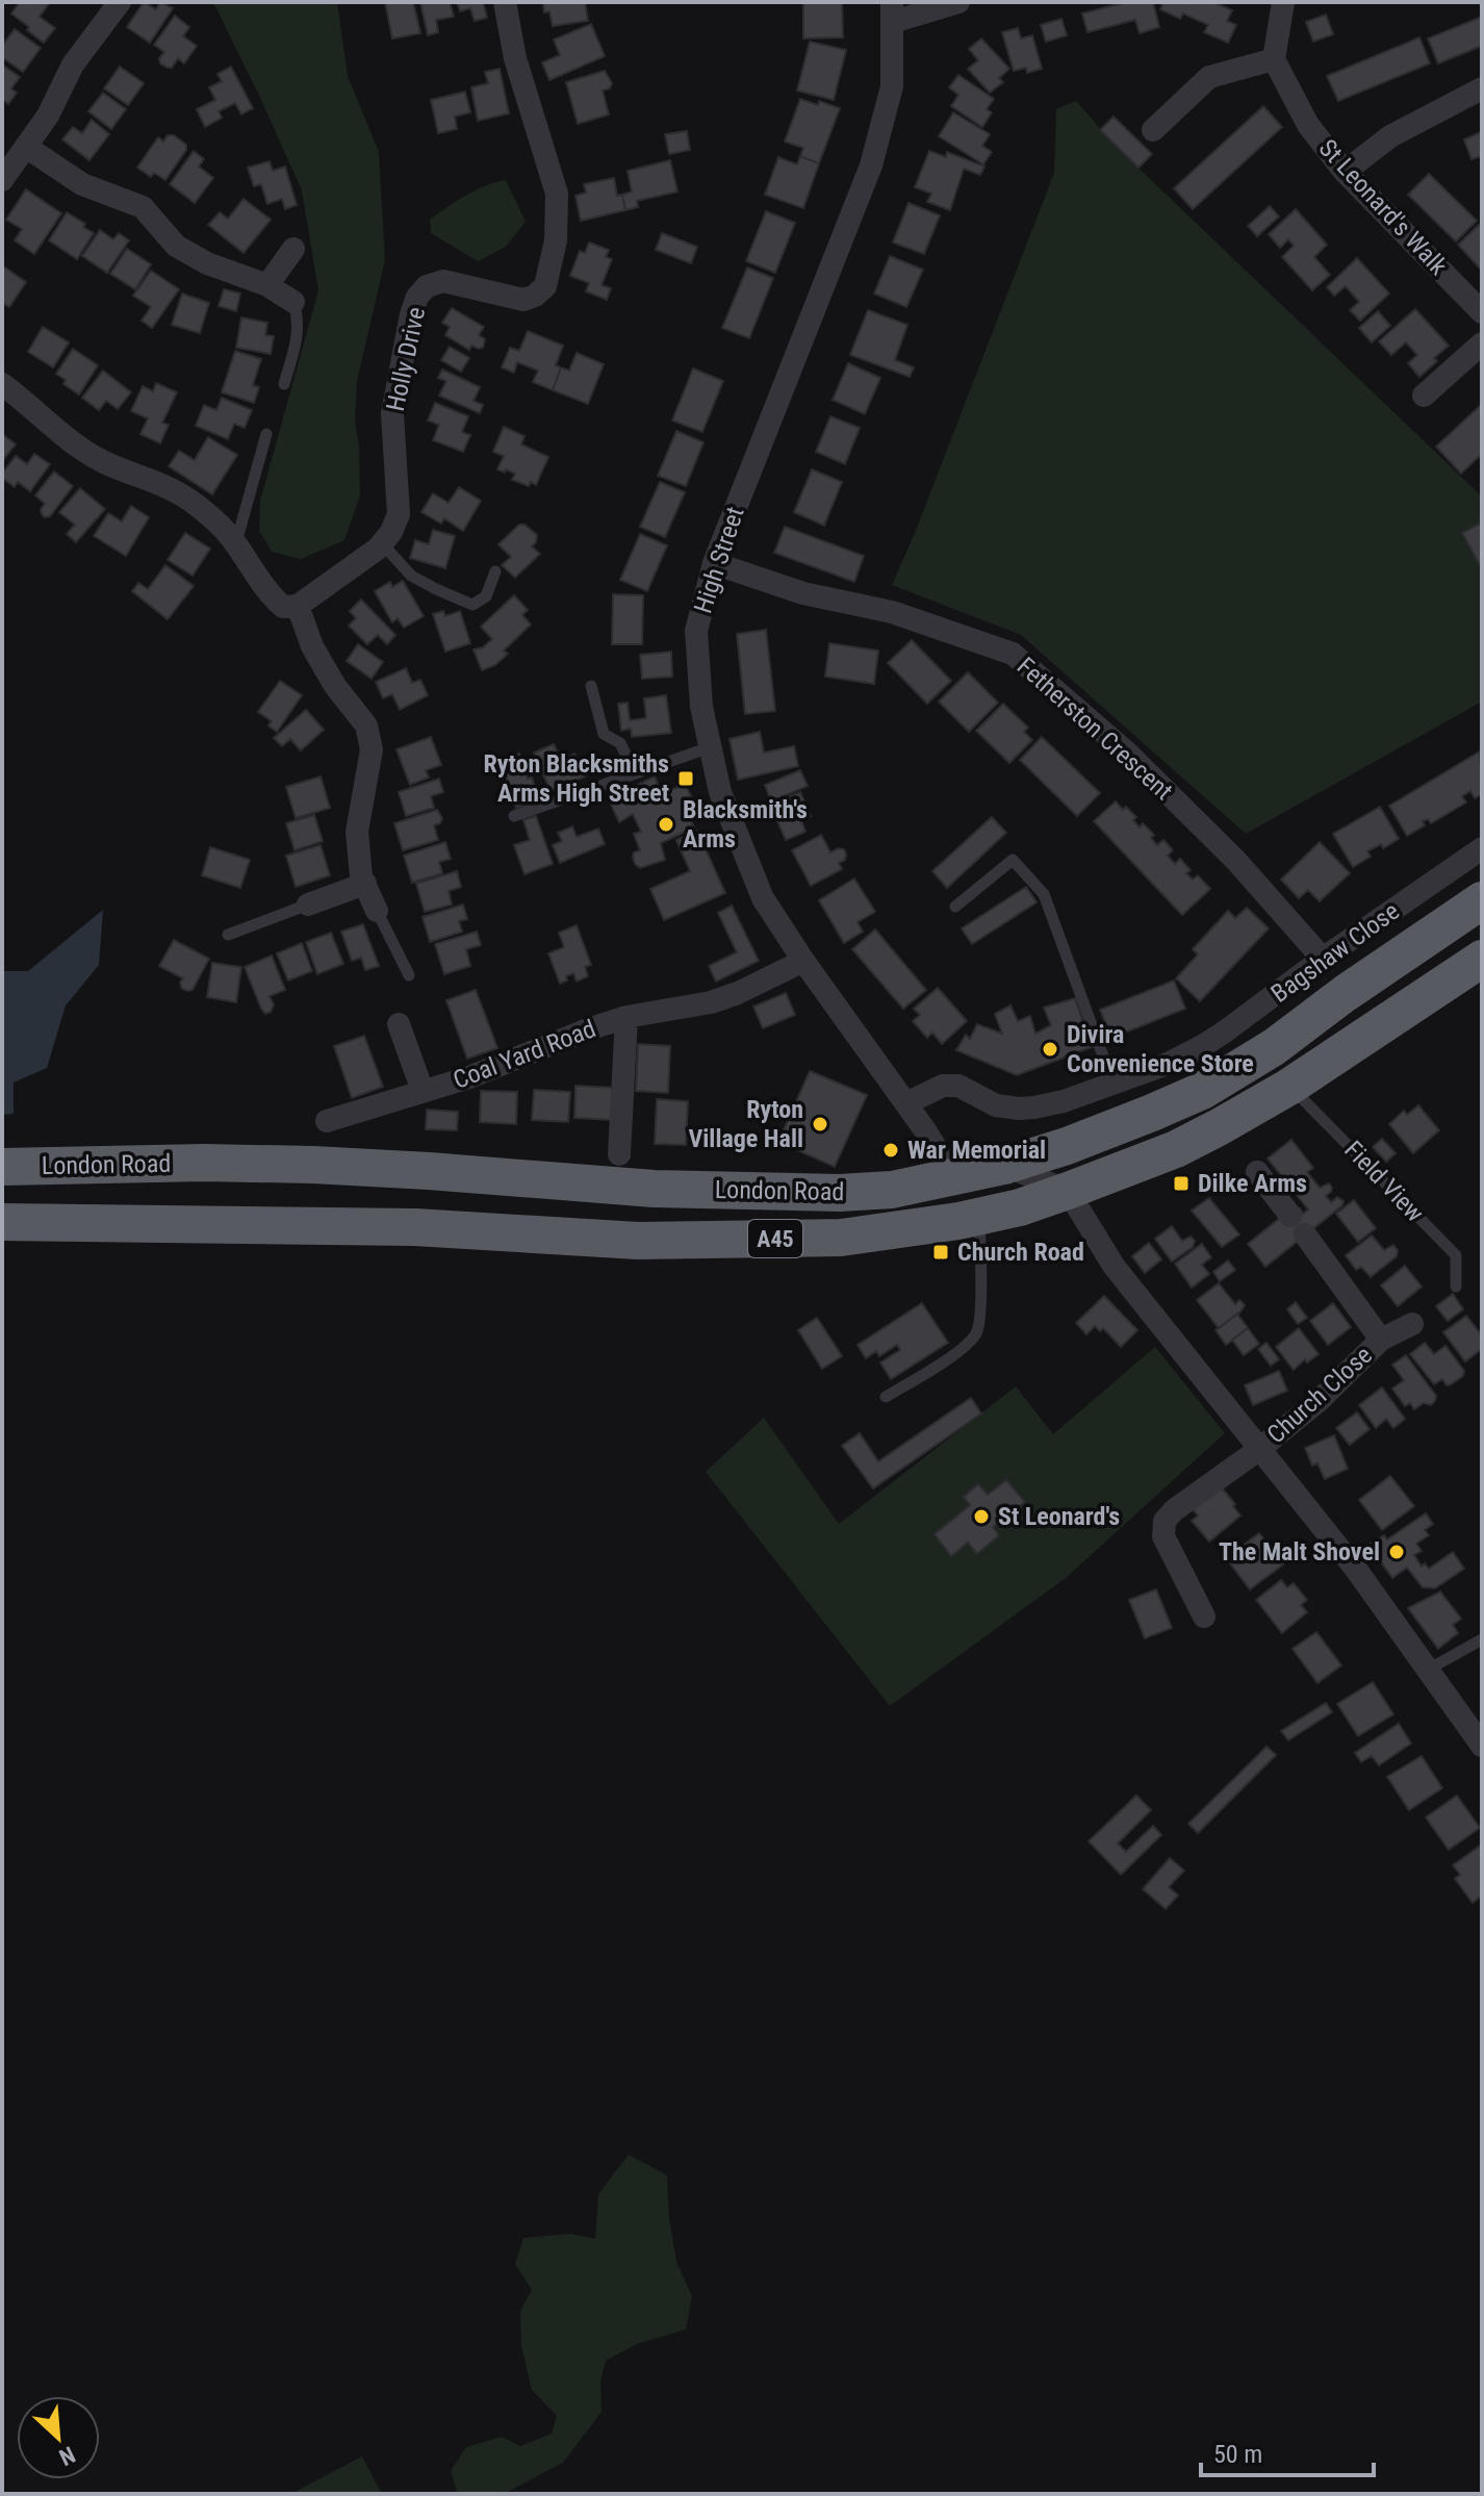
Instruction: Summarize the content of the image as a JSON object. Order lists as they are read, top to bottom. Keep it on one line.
{"streets":{"highway":["London Road","A45"],"street":["St Leonard's Walk","Holly Drive","High Street","Fetherston Crescent","Bagshaw Close","Coal Yard Road","Church Close"],"lane":["Field View"]},"crossings":[["High Street","Fetherston Crescent"],["High Street","Bagshaw Close"],["High Street","Coal Yard Road"],["High Street","London Road"],["Fetherston Crescent","Bagshaw Close"],["London Road","Field View"]],"places":{"transit":["Ryton Blacksmiths Arms High Street","Dilke Arms","Church Road"],"other":["Blacksmith's Arms","Divira Convenience Store","Ryton Village Hall","War Memorial","St Leonard's","The Malt Shovel"]},"scale_bar":"50 m","north":"bottom right"}
